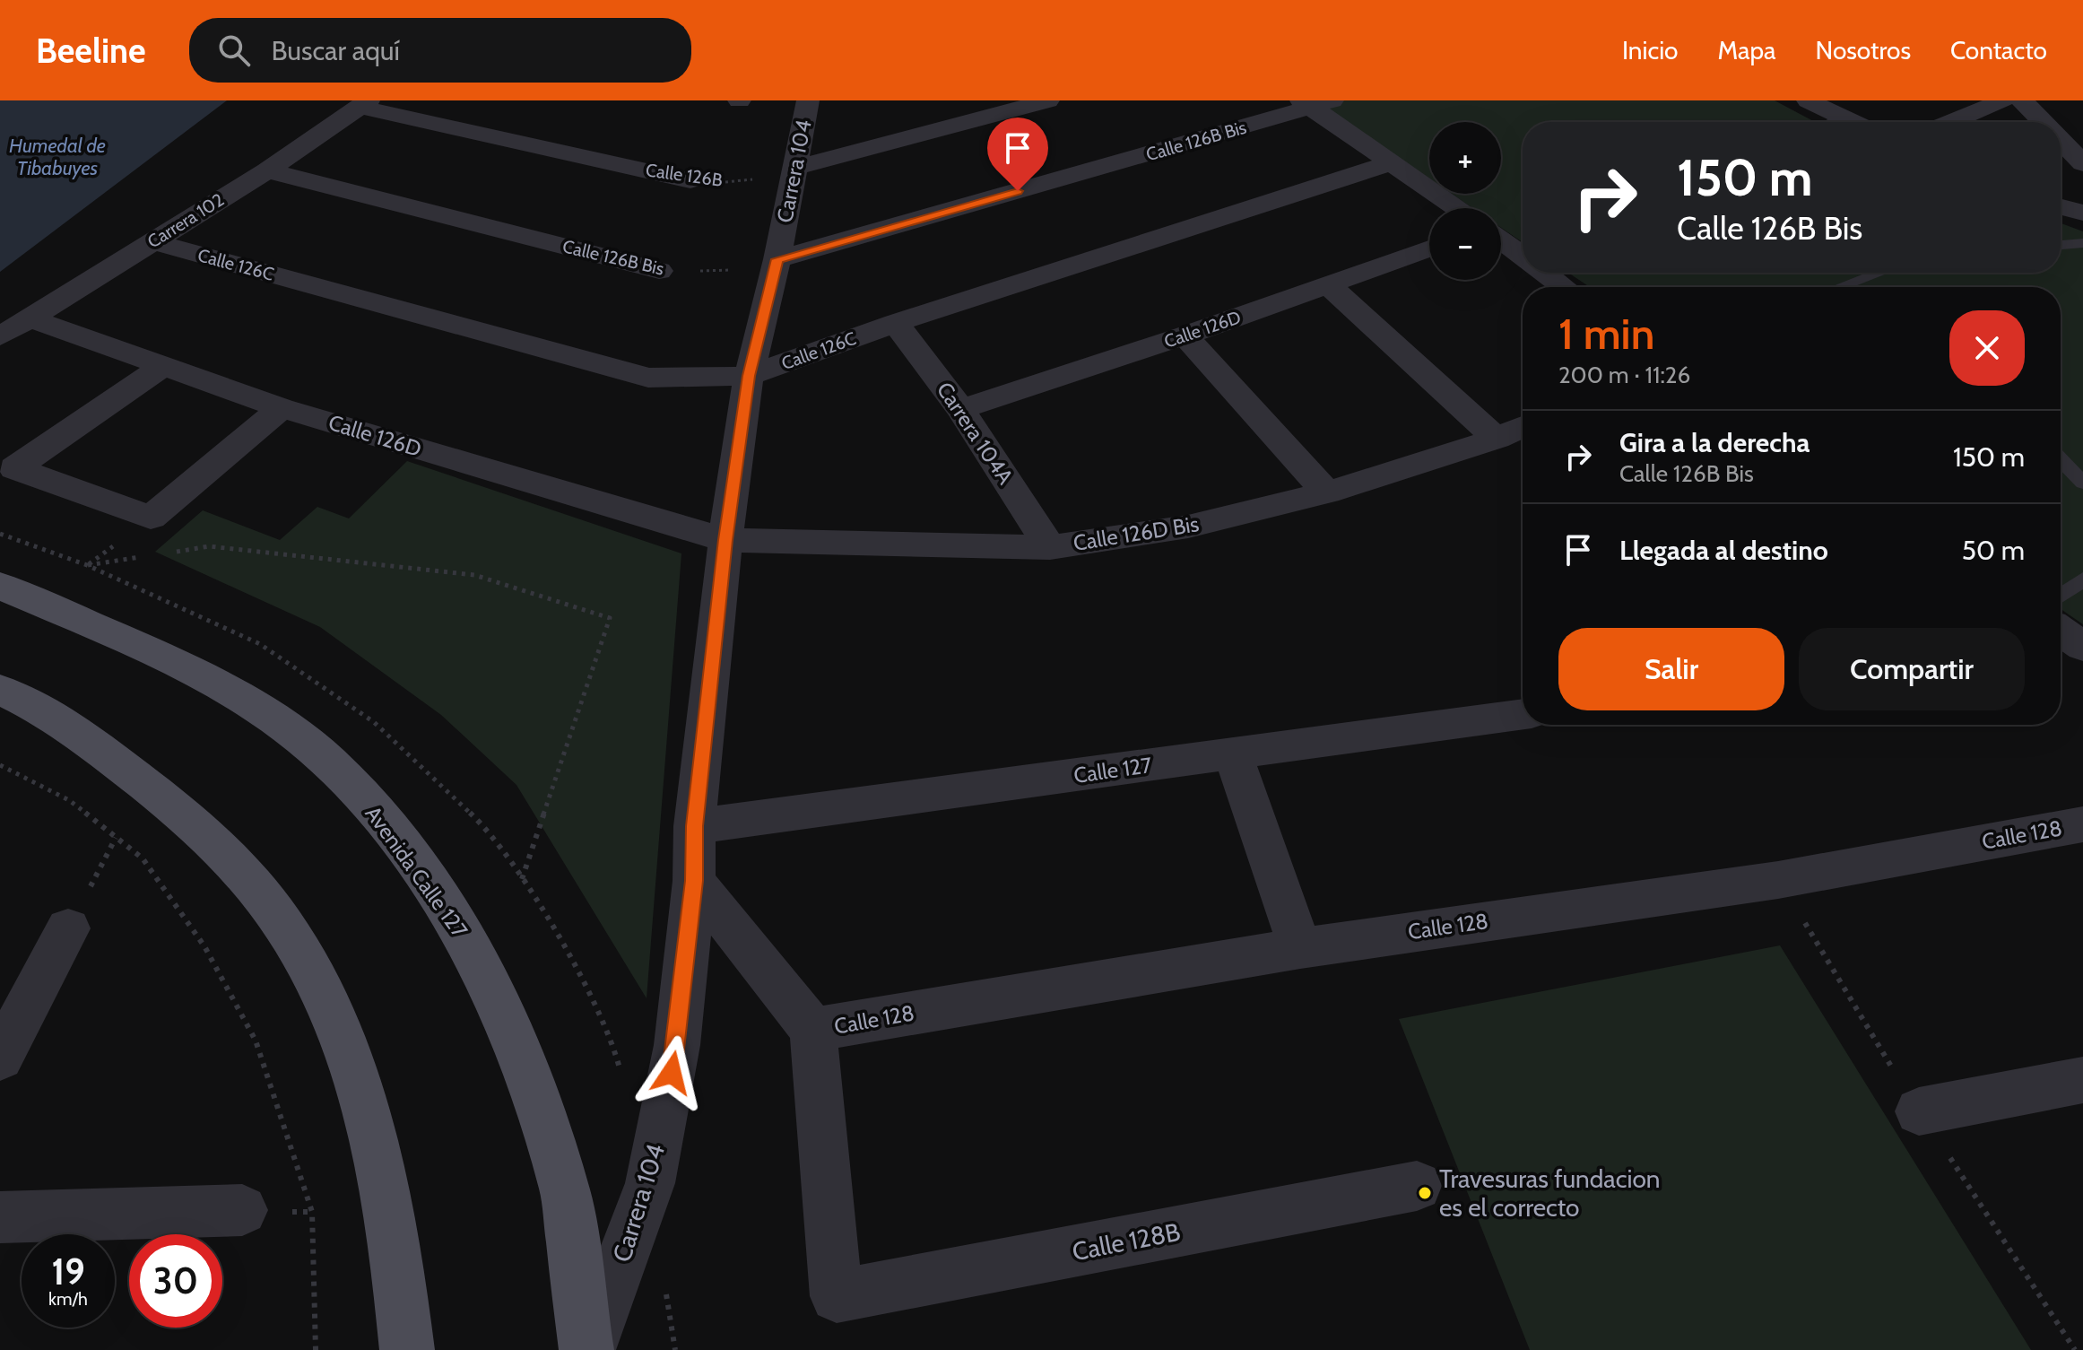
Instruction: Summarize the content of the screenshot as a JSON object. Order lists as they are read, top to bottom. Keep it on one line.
{"streets":{"main road":["Avenida Calle 127"],"street":["Calle 126B Bis","Carrera 104","Calle 126B","Carrera 102","Calle 126C","Calle 126D","Carrera 104A","Calle 126D Bis","Calle 127","Calle 128","Calle 128B"]},"crossings":[["Calle 126B Bis","Carrera 104"],["Calle 126B Bis","Carrera 102"],["Carrera 104","Calle 126B"],["Carrera 104","Calle 126C"],["Carrera 104","Calle 126D"],["Carrera 104","Calle 126D Bis"],["Carrera 104","Calle 127"],["Carrera 104","Avenida Calle 127"],["Calle 126B","Carrera 102"],["Carrera 102","Calle 126C"],["Carrera 102","Calle 126D"],["Calle 126C","Carrera 104A"],["Calle 126D","Carrera 104A"],["Calle 126D","Calle 126D Bis"],["Carrera 104A","Calle 126D Bis"],["Calle 128","Calle 128B"]],"water":["Humedal de Tibabuyes"],"places":["Travesuras fundacion es el correcto"],"page":{"header":"Beeline","search":"Buscar aquí","nav":["Inicio","Mapa","Nosotros","Contacto"],"map_buttons":["+","−"],"turn":["150 m","Calle 126B Bis"],"heading":["1 min","200 m · 11:26"],"list":[{"name":"Gira a la derecha","note":"Calle 126B Bis","value":"150 m"},{"name":"Llegada al destino","value":"50 m"}],"buttons":["Salir","Compartir"],"speed":"19 km/h","limit":"30"}}
